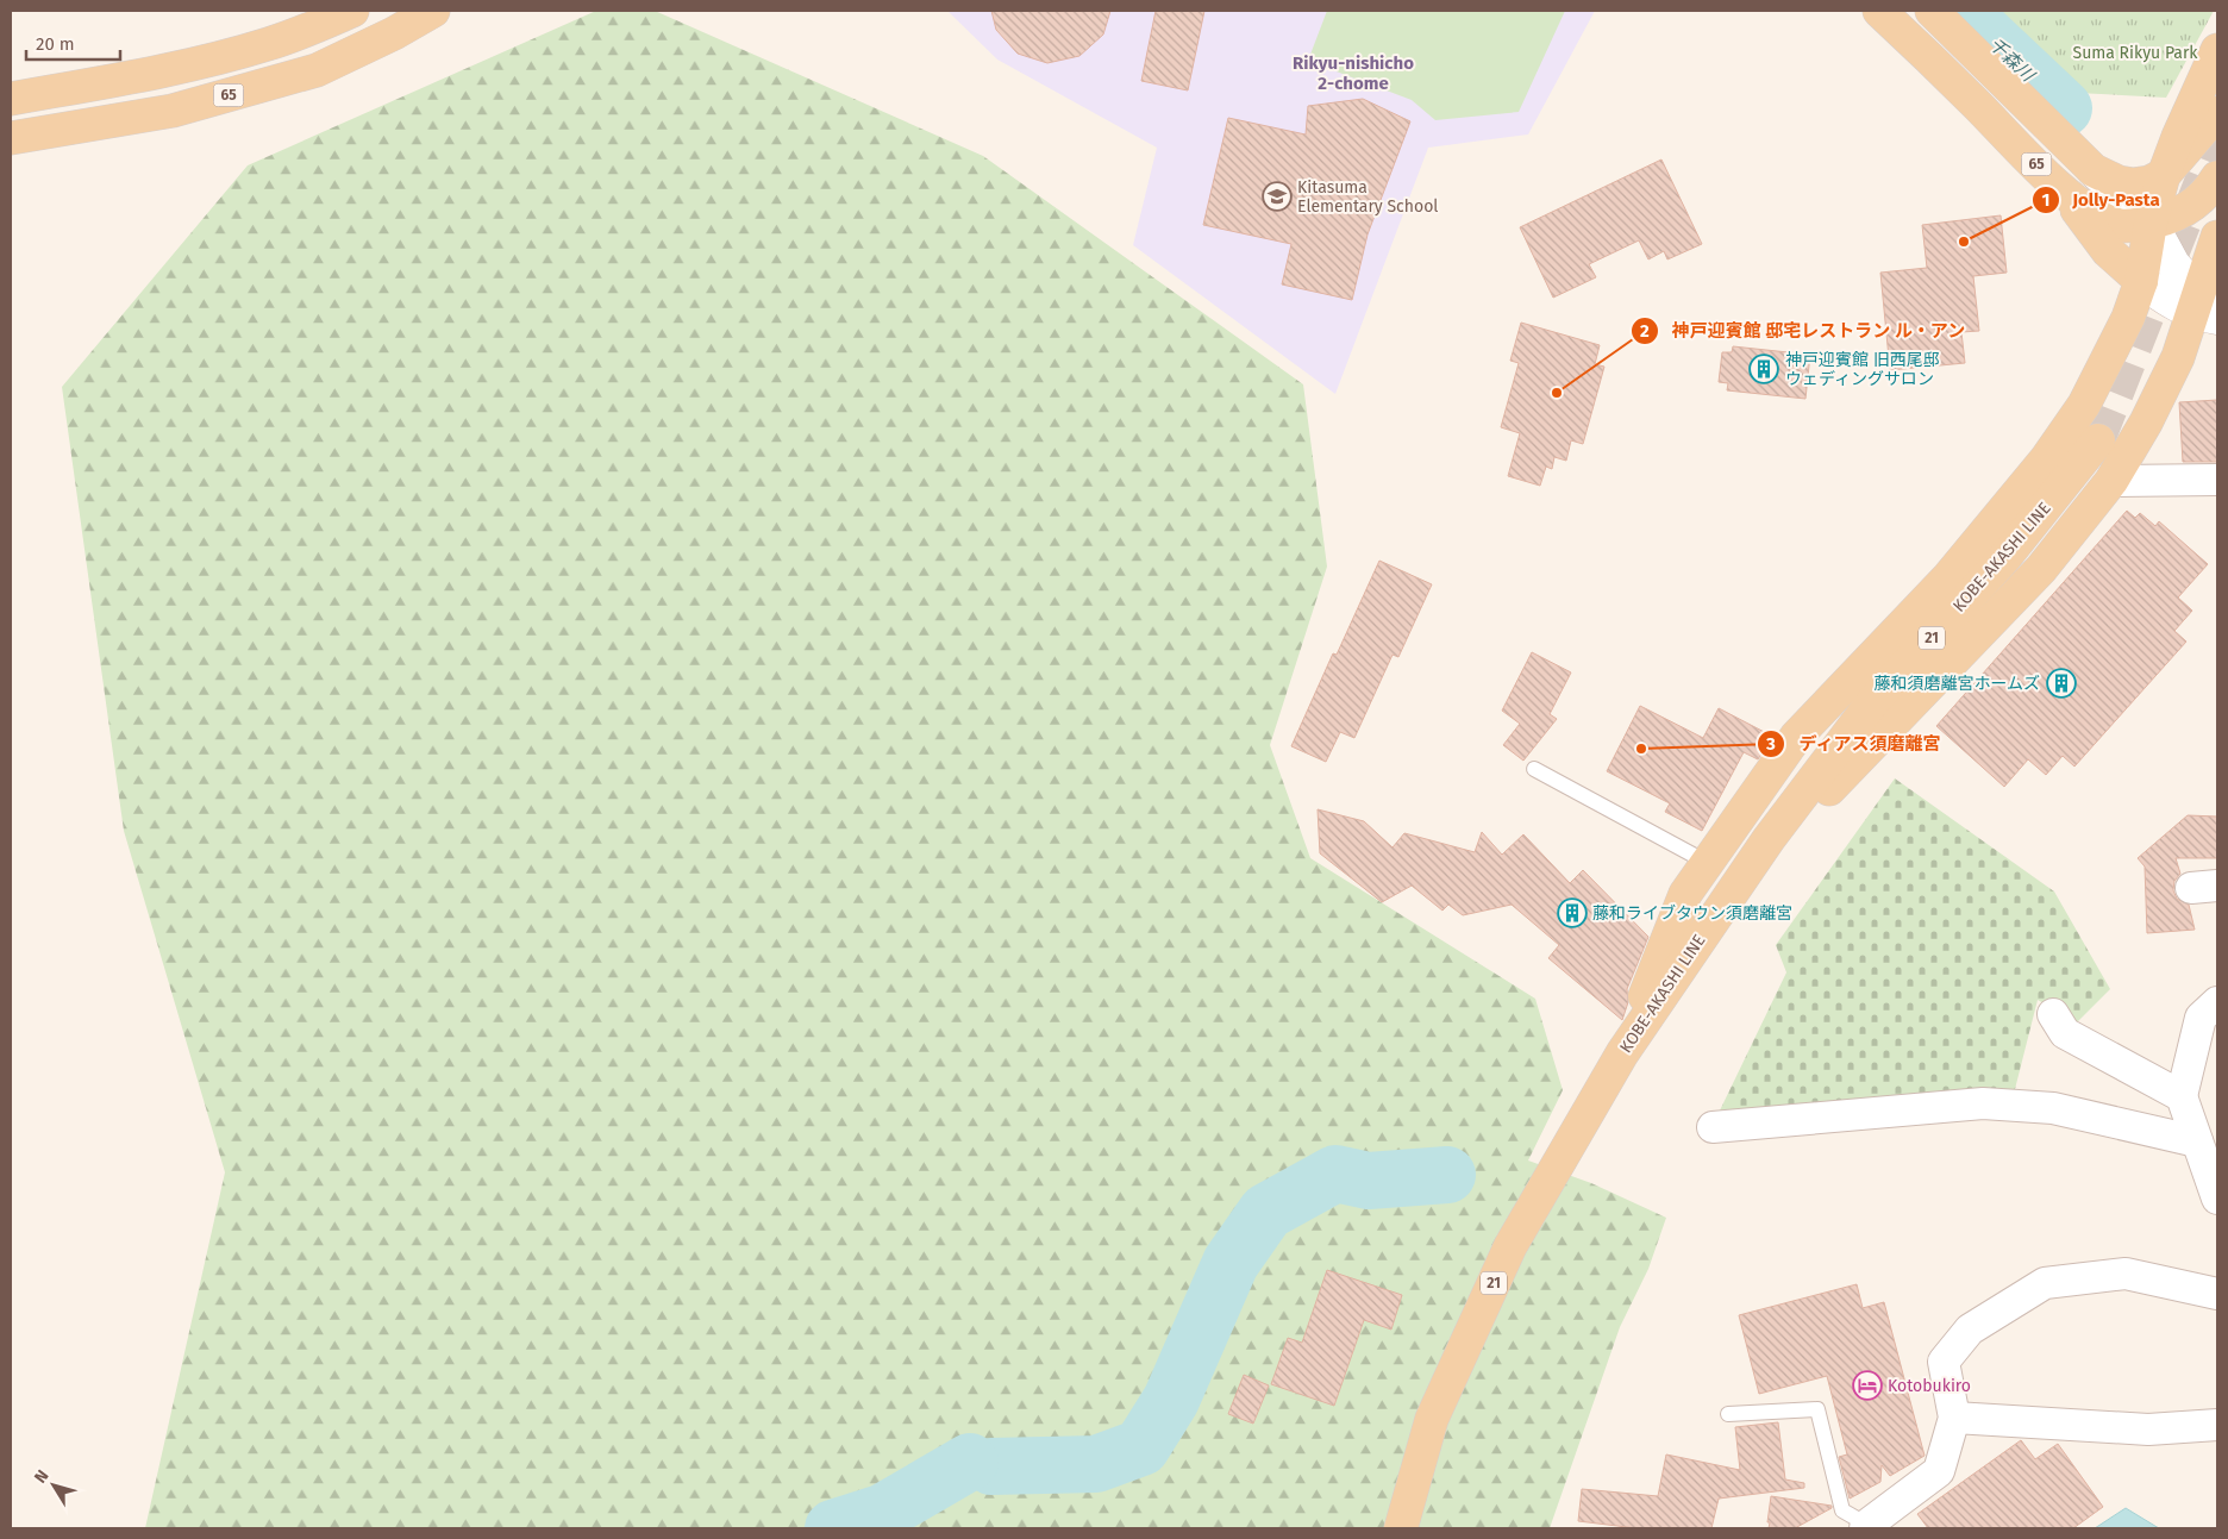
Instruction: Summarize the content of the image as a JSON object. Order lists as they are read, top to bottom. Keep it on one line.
{"streets":{"main road":["65","KOBE-AKASHI LINE","21"]},"districts":["Rikyu-nishicho 2-chome"],"water":["千森川"],"parks":["Suma Rikyu Park"],"places":{"school or university":["Kitasuma Elementary School"],"other":["Jolly-Pasta","神戸迎賓館 邸宅レストラン ル・アン","ディアス須磨離宮"],"building":["神戸迎賓館 旧西尾邸 ウェディングサロン","藤和須磨離宮ホームズ","藤和ライブタウン須磨離宮"],"hotel":["Kotobukiro"]},"scale_bar":"20 m","north":"top left"}
